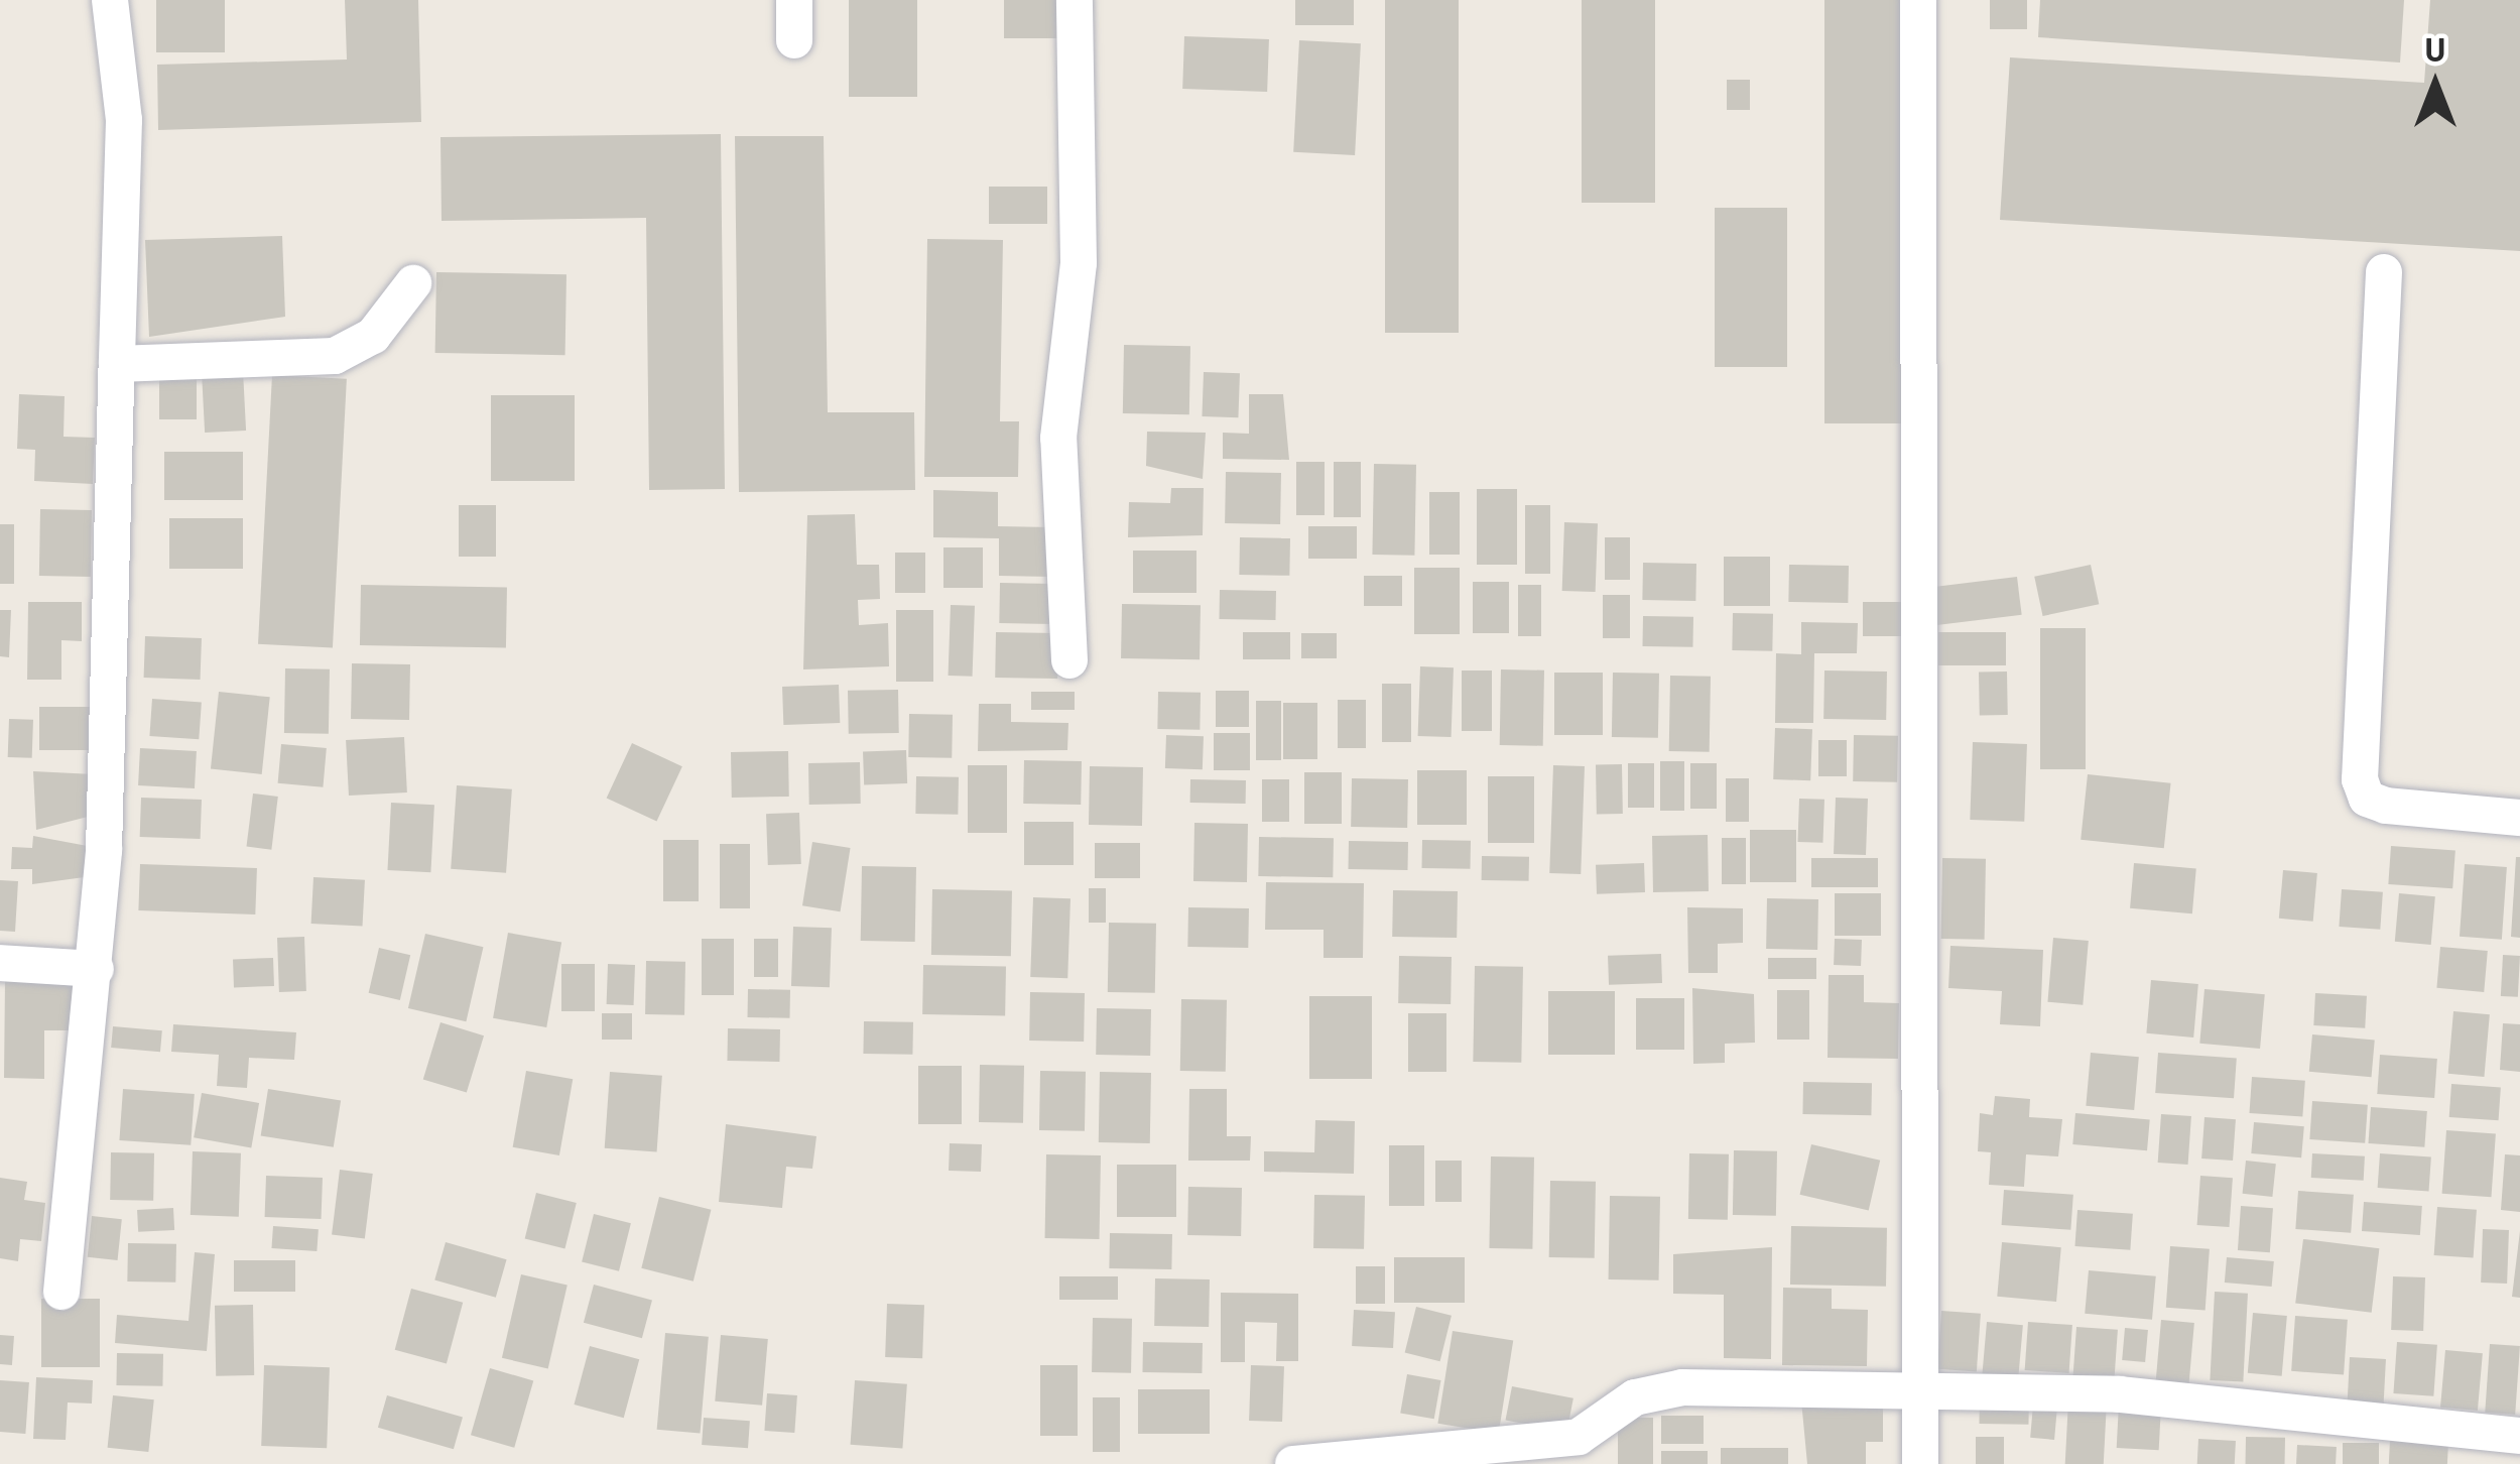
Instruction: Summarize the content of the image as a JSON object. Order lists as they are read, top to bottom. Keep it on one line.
{"north":"top"}
